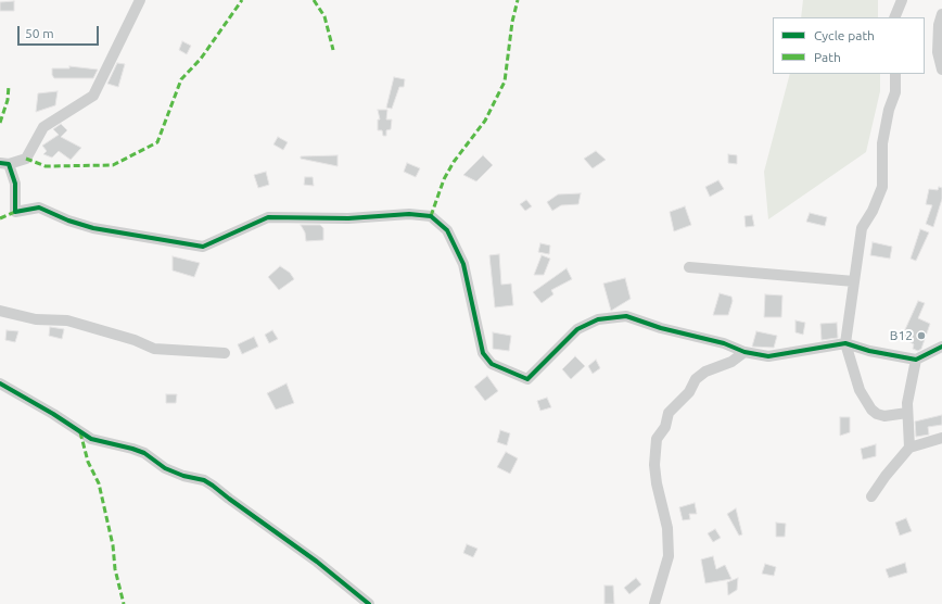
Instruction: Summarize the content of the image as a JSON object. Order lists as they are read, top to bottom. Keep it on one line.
{"places":["B12"],"legend":["Cycle path","Path"],"scale_bar":"50 m"}
